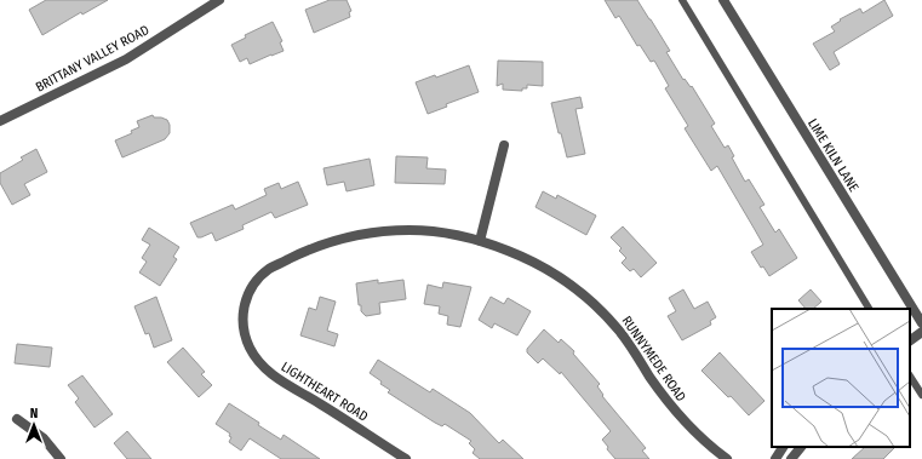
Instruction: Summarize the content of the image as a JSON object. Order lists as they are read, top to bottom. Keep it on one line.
{"streets":{"street":["BRITTANY VALLEY ROAD","LIME KILN LANE","RUNNYMEDE ROAD","LIGHTHEART ROAD"]},"crossings":[["RUNNYMEDE ROAD","LIGHTHEART ROAD"]],"north":"top"}
